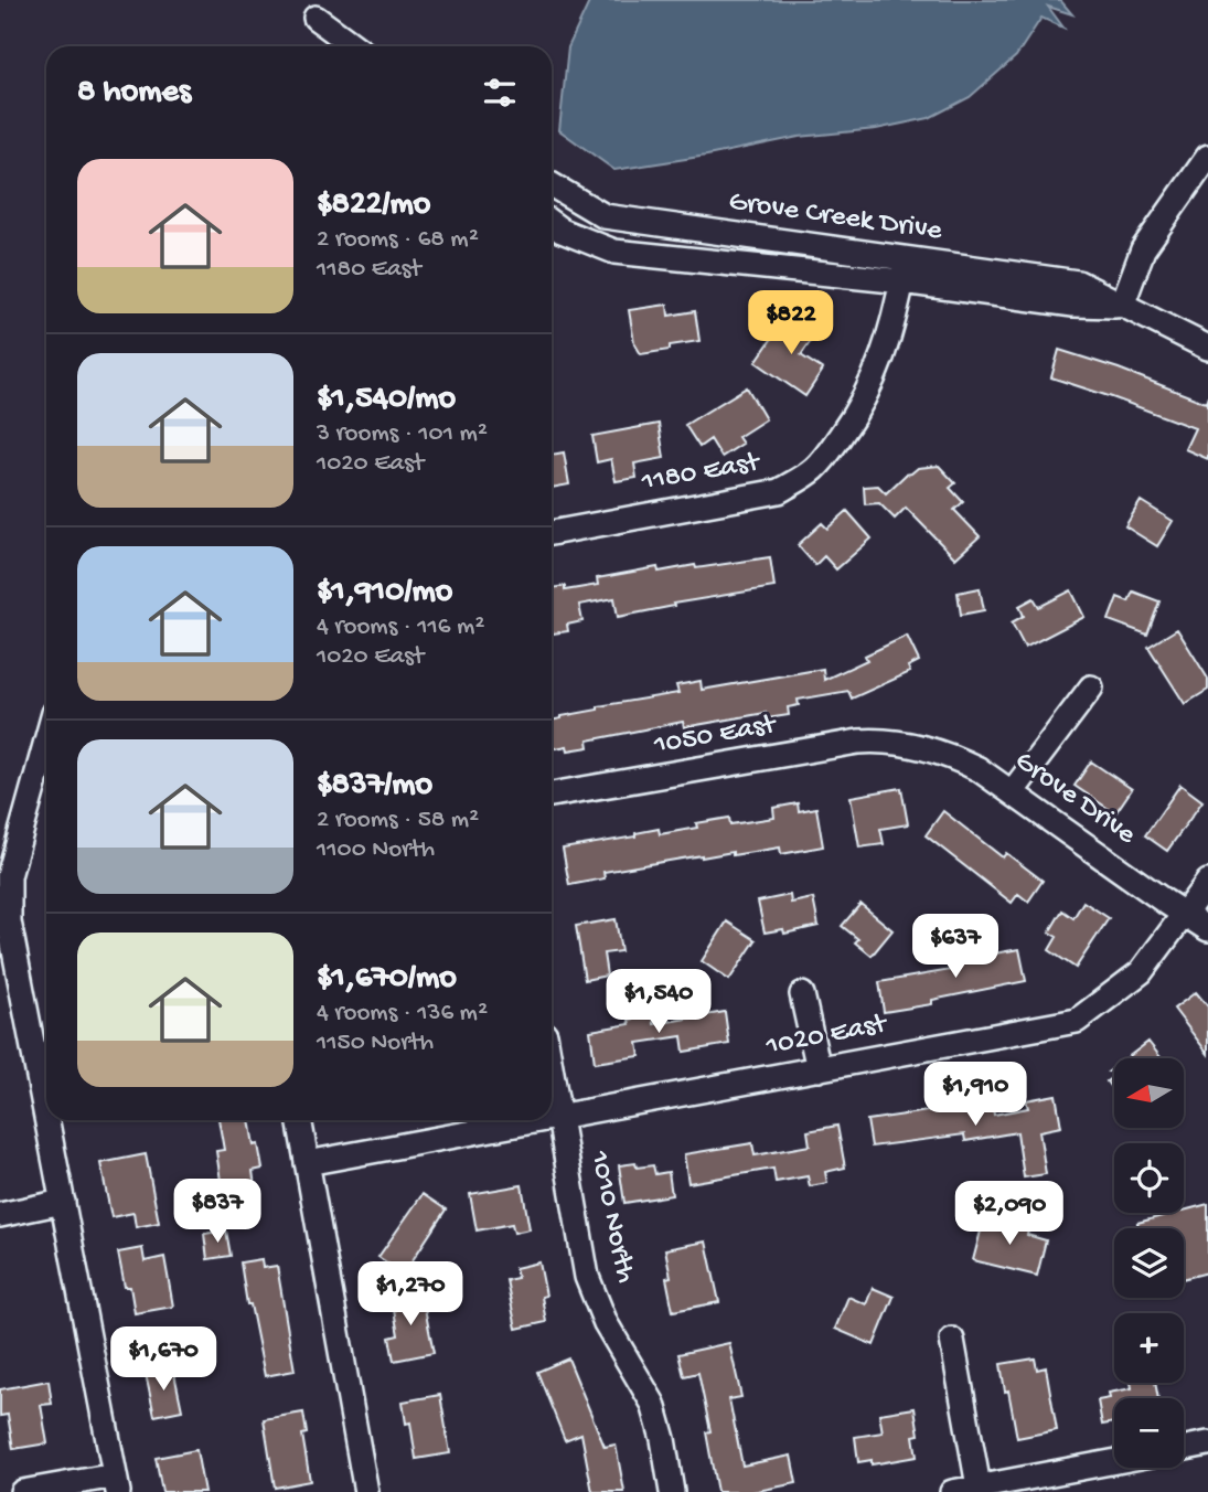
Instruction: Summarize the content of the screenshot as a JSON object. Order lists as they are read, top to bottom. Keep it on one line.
{"streets":{"street":["Grove Creek Drive","1180 East","1050 East","Grove Drive","1020 East","1010 North"]},"crossings":[["Grove Creek Drive","1180 East"],["1050 East","Grove Drive"],["Grove Drive","1020 East"],["1020 East","1010 North"]],"north":"left","page":{"heading":"8 homes","list":[{"name":"$822/mo","note":"2 rooms · 68 m² · 1180 East"},{"name":"$1,540/mo","note":"3 rooms · 101 m² · 1020 East"},{"name":"$1,910/mo","note":"4 rooms · 116 m² · 1020 East"},{"name":"$837/mo","note":"2 rooms · 58 m² · 1100 North"},{"name":"$1,670/mo","note":"4 rooms · 136 m² · 1150 North"}],"price":["$822","$637","$1,540","$1,910","$837","$2,090","$1,270","$1,670"],"map_buttons":["+","−"]}}
